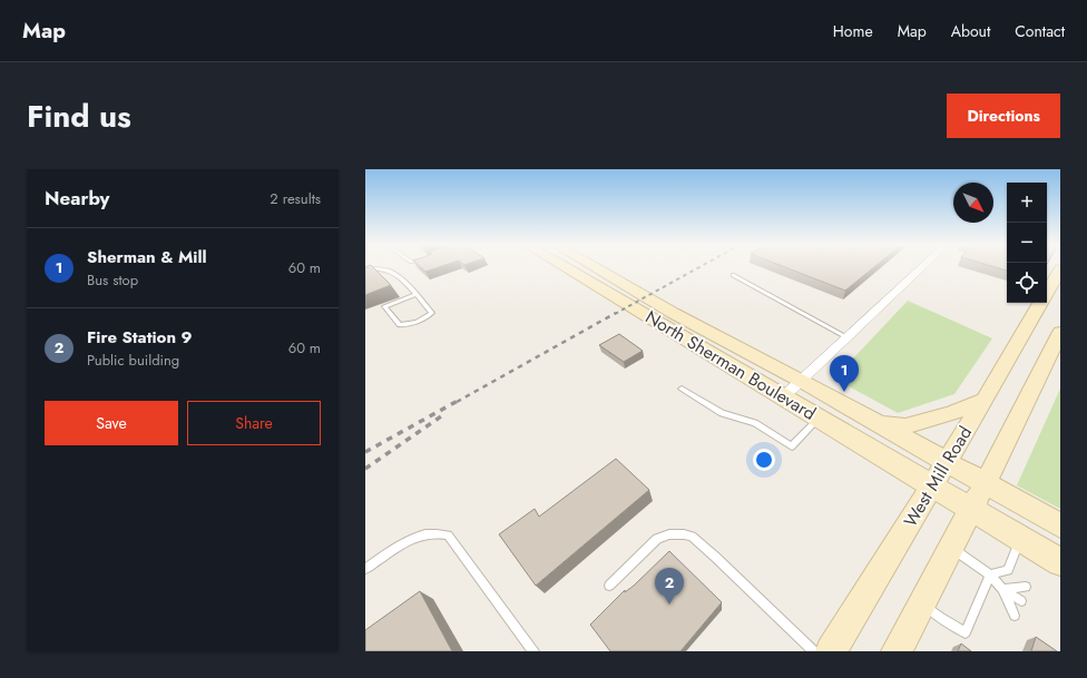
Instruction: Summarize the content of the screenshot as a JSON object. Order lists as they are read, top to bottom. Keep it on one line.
{"streets":{"main road":["North Sherman Boulevard","West Mill Road"]},"crossings":[["North Sherman Boulevard","West Mill Road"]],"north":"bottom right","page":{"header":"Map","nav":["Home","Map","About","Contact"],"title":"Find us","buttons":["Directions",["Save","Share"]],"heading":["Nearby","2 results"],"map_buttons":["+","−"],"list":[{"mark":"1","name":"Sherman & Mill","note":"Bus stop","value":"60 m"},{"mark":"2","name":"Fire Station 9","note":"Public building","value":"60 m"}],"pins":["1","2"]}}
